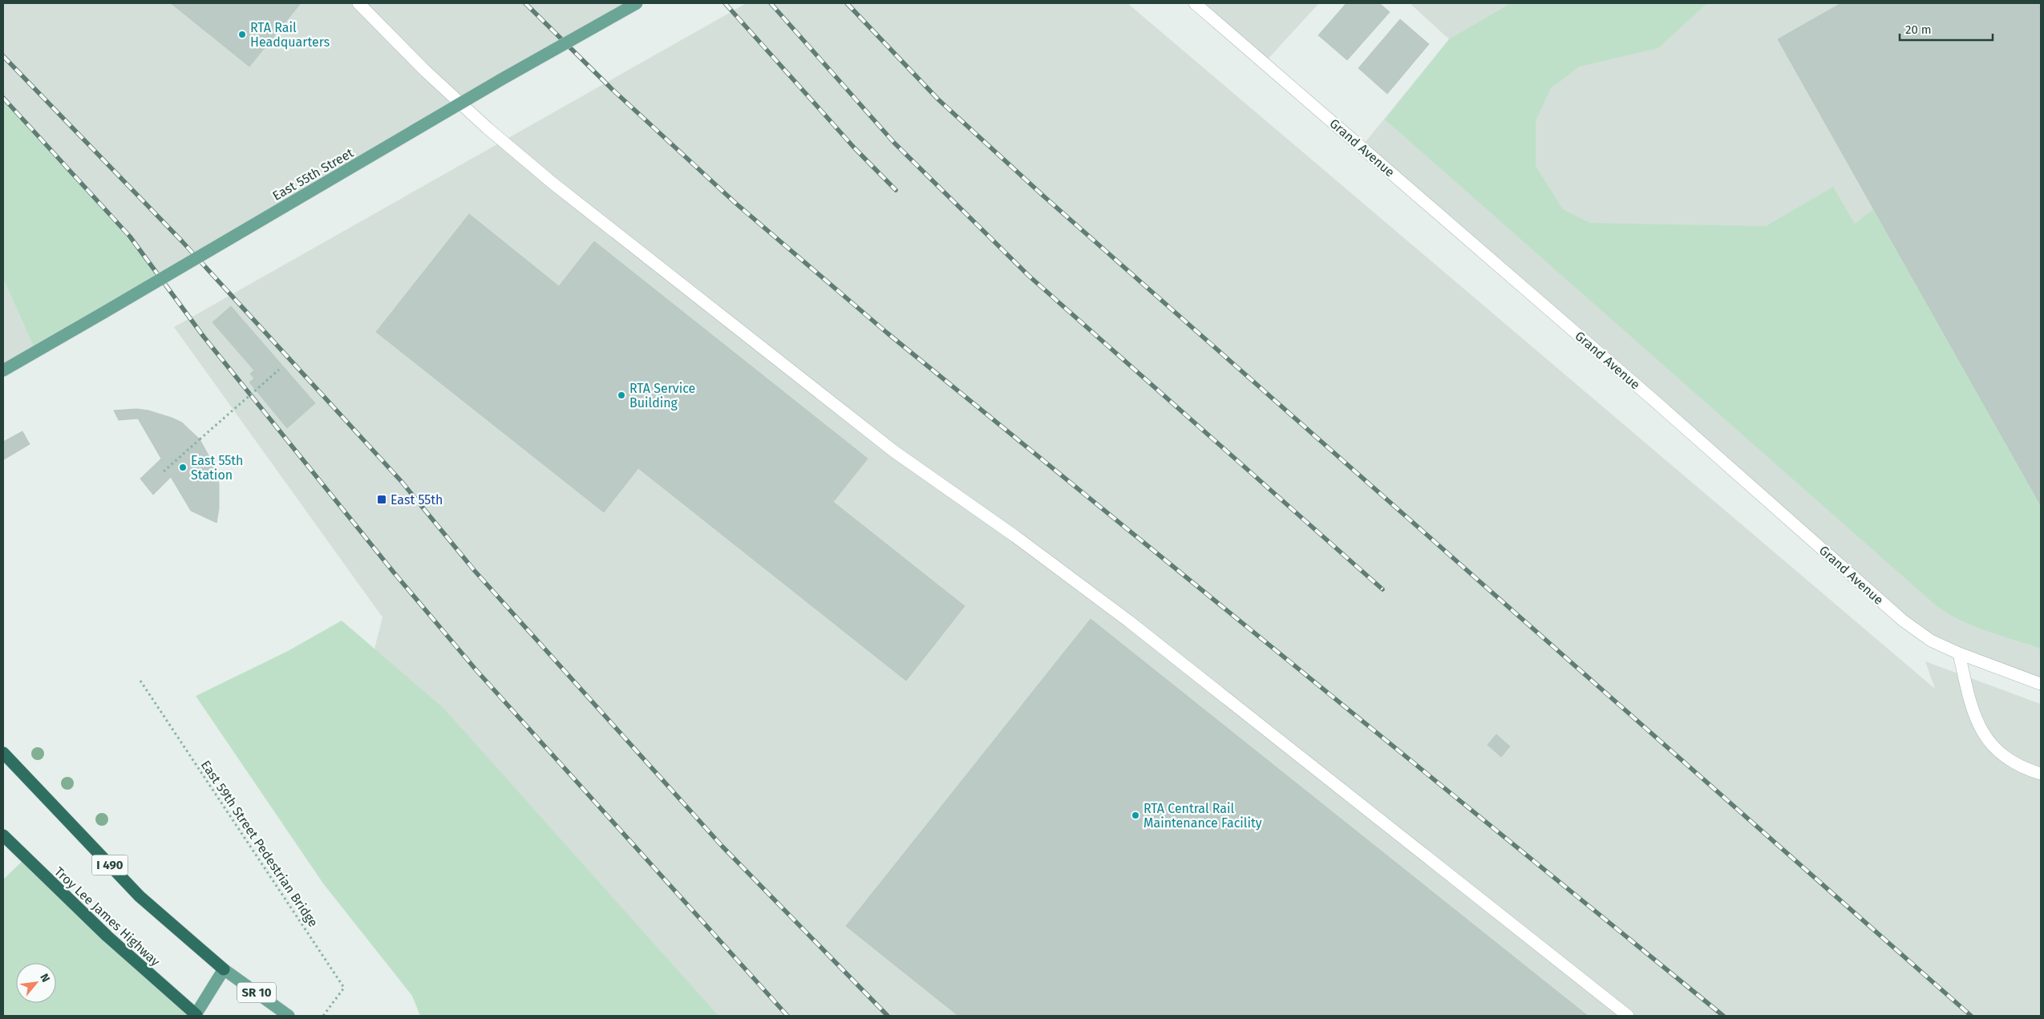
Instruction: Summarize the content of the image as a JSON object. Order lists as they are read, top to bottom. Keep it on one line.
{"streets":{"highway":["I 490","Troy Lee James Highway"],"main road":["East 55th Street","SR 10"],"street":["Grand Avenue"],"path":["East 59th Street Pedestrian Bridge"]},"crossings":[["I 490","SR 10"]],"places":{"other":["RTA Rail Headquarters","RTA Service Building","East 55th Station","RTA Central Rail Maintenance Facility"],"transit":["East 55th"]},"scale_bar":"20 m","north":"top right"}
